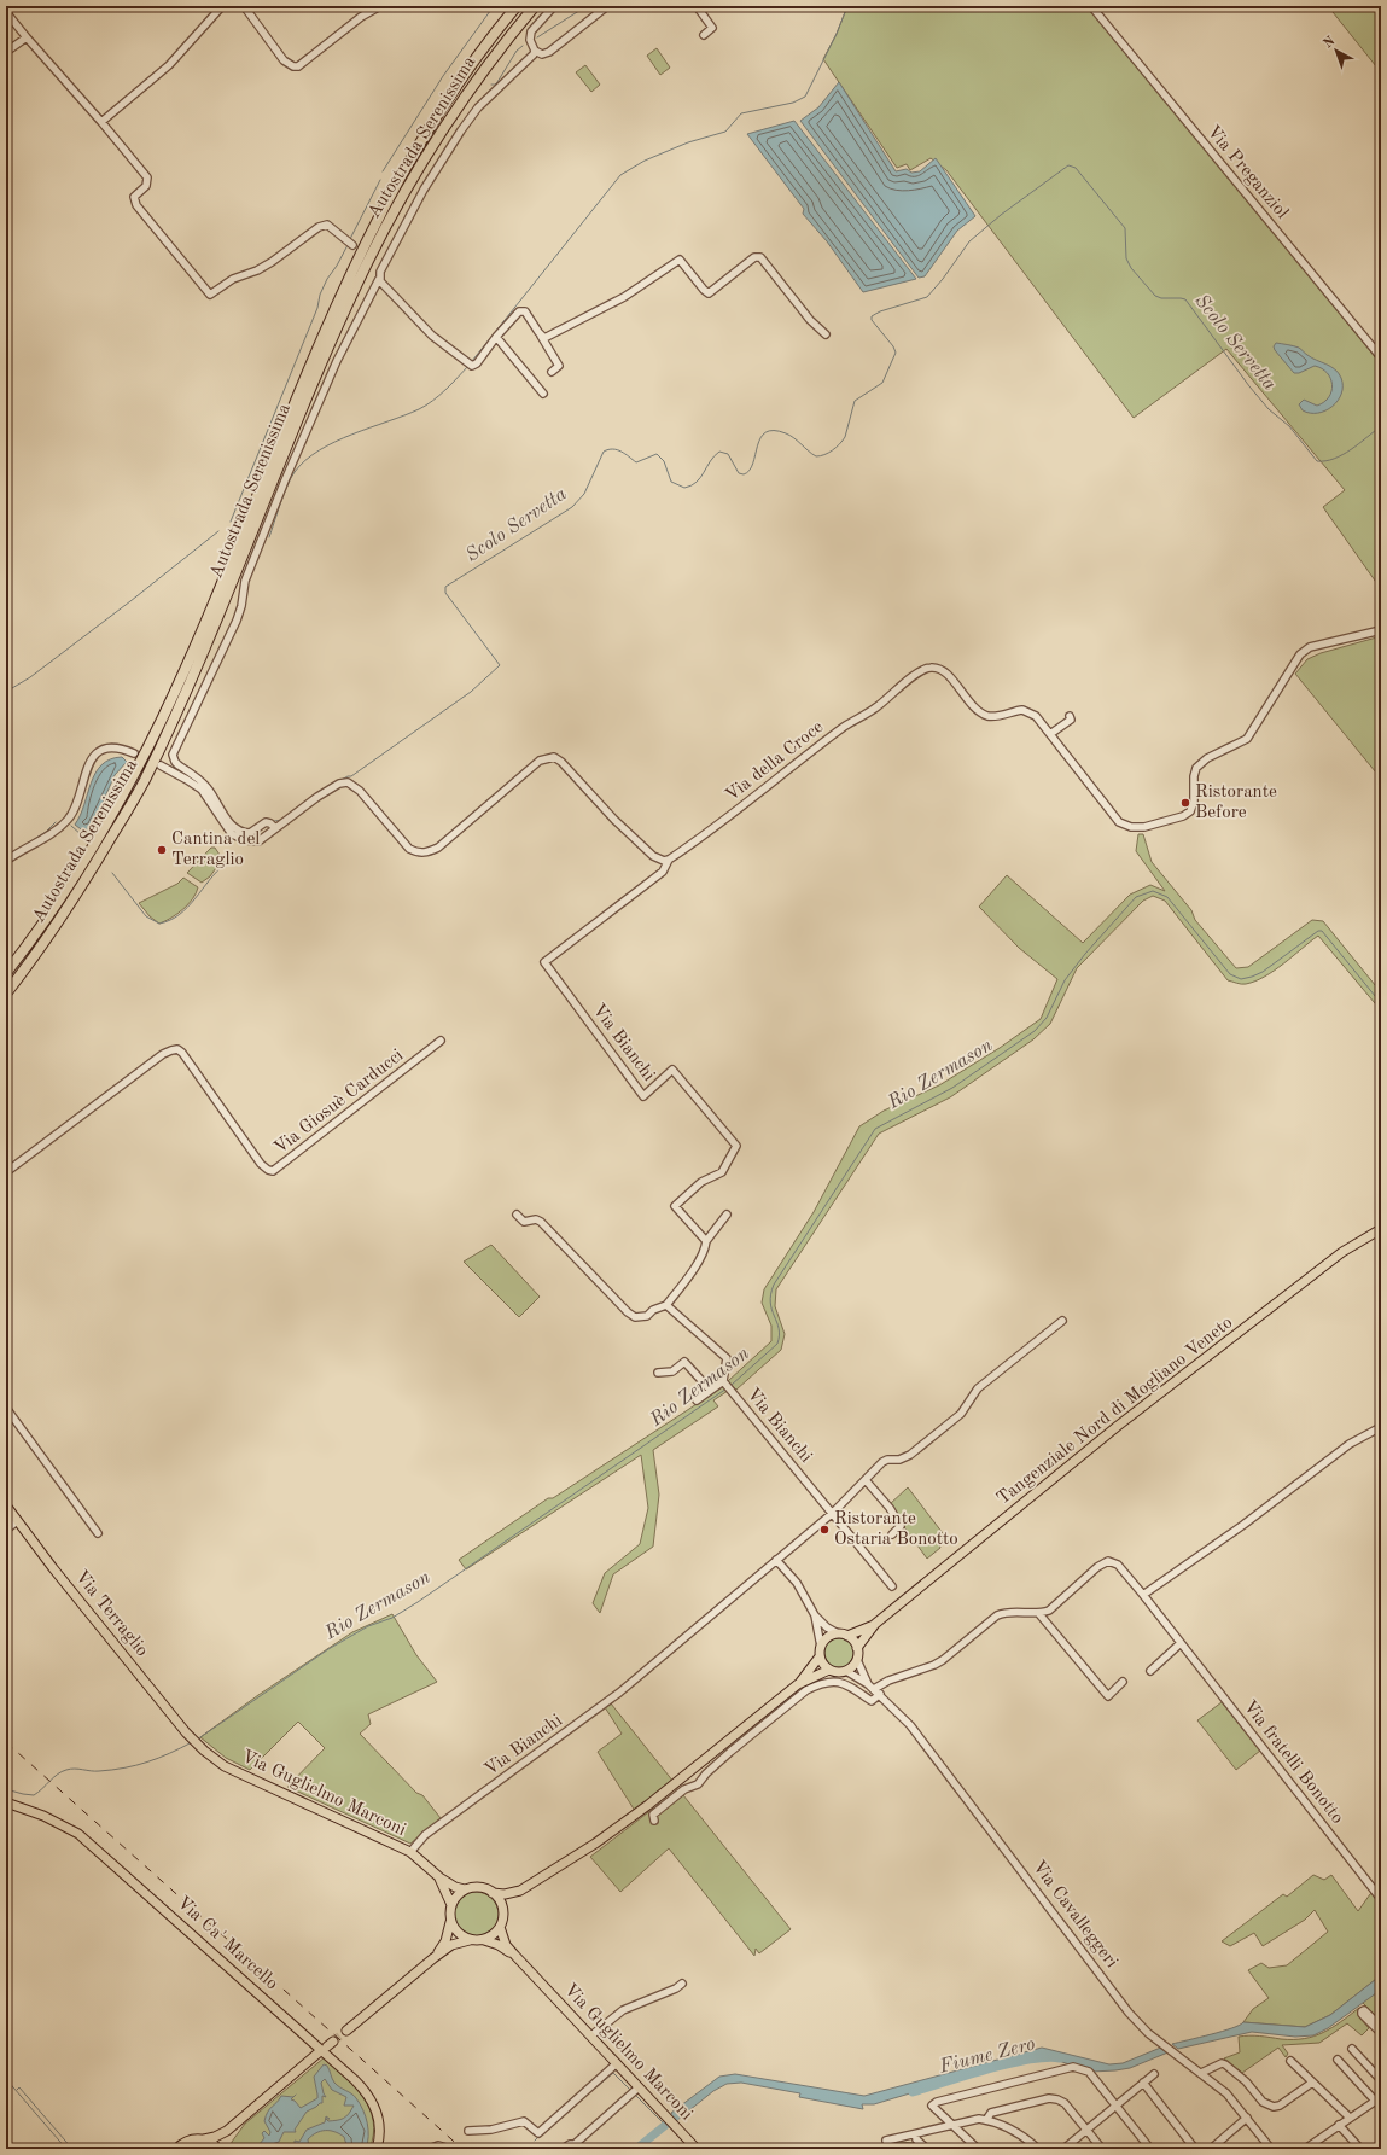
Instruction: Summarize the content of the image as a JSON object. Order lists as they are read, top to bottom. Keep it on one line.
{"streets":{"highway":["Autostrada Serenissima"],"main road":["Tangenziale Nord di Mogliano Veneto","Via Terraglio","Via Guglielmo Marconi","Via Ca' Marcello"],"street":["Via Preganziol","Via della Croce","Via Bianchi","Via Giosuè Carducci","Via fratelli Bonotto","Via Cavalleggeri"]},"crossings":[["Via della Croce","Via Bianchi"],["Via Bianchi","Via Guglielmo Marconi"],["Via Terraglio","Via Guglielmo Marconi"]],"water":["Scolo Servetta","Rio Zermason","Fiume Zero"],"places":["Ristorante Before","Cantina del Terraglio","Ristorante Ostaria Bonotto"],"north":"top left"}
